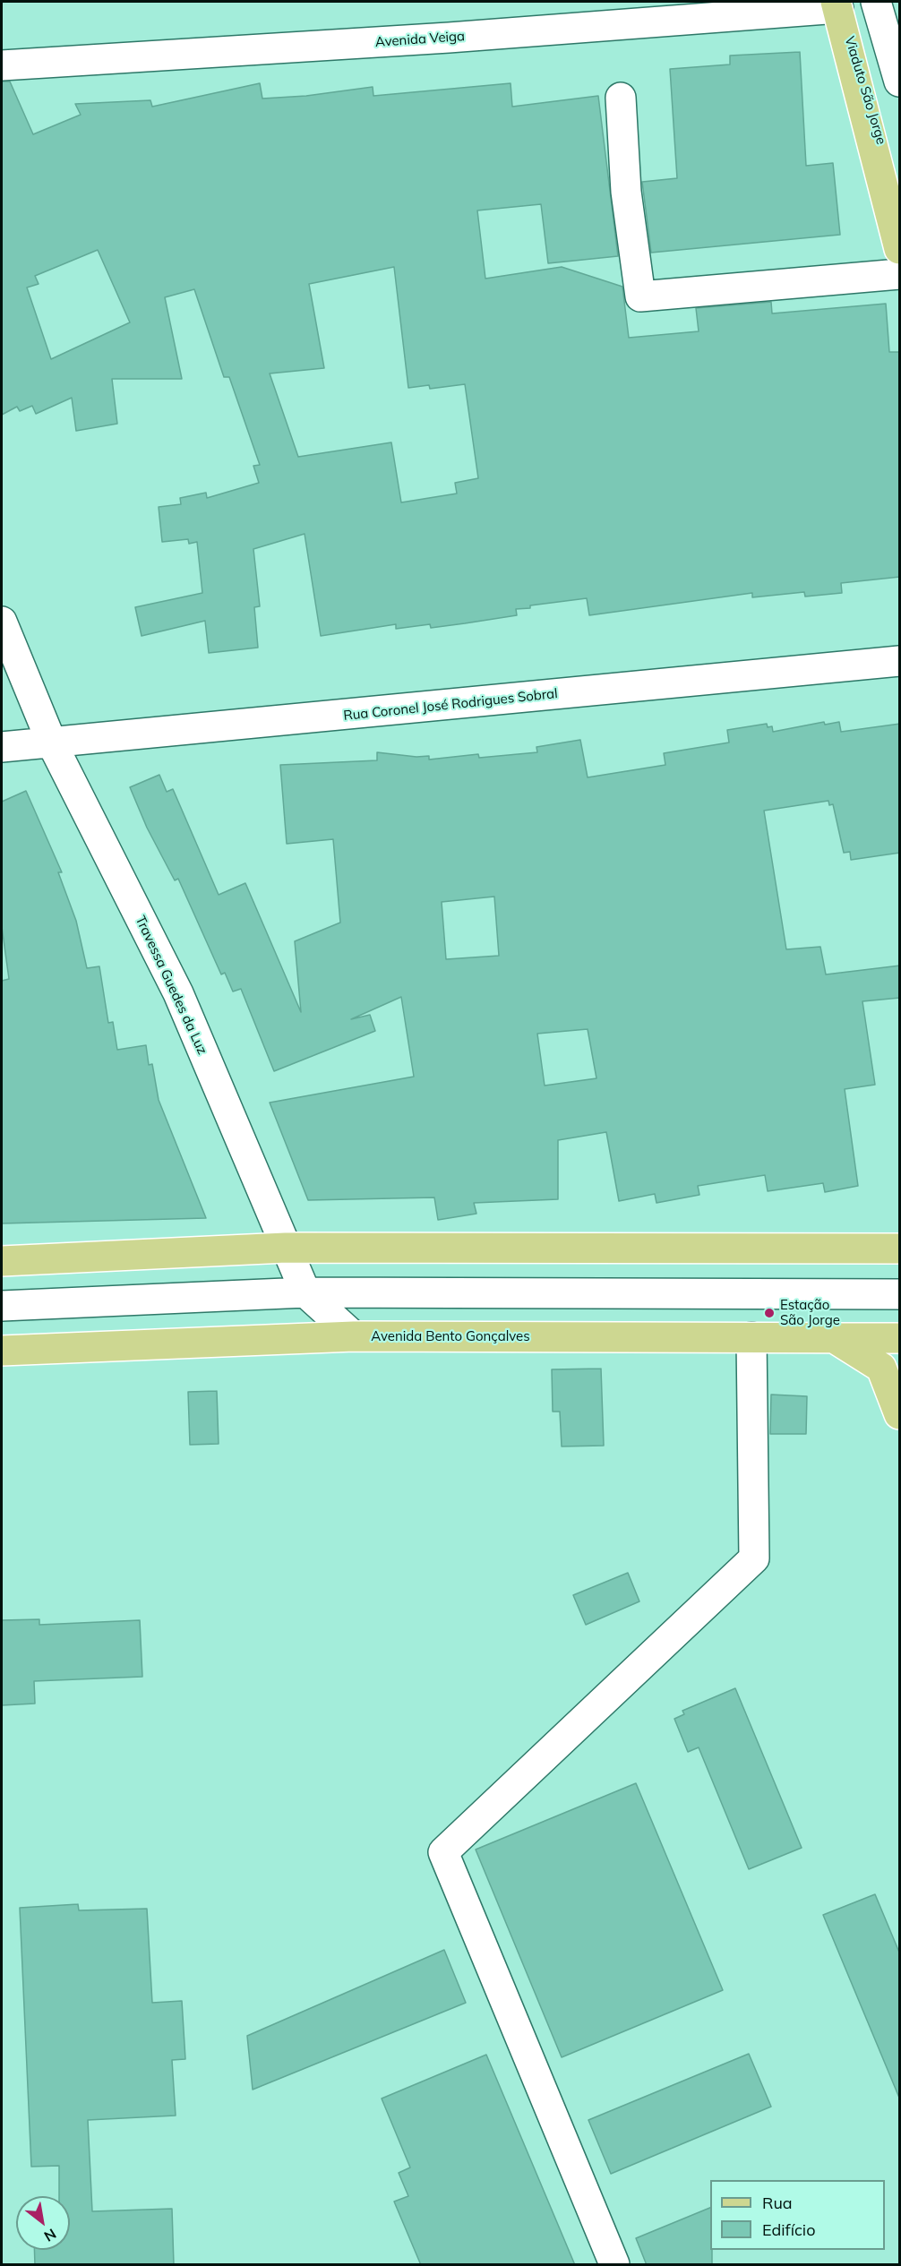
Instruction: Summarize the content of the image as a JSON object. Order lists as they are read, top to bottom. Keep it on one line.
{"streets":{"main road":["Viaduto São Jorge","Avenida Bento Gonçalves"],"street":["Avenida Veiga","Rua Coronel José Rodrigues Sobral","Travessa Guedes da Luz"]},"crossings":[["Avenida Veiga","Viaduto São Jorge"],["Rua Coronel José Rodrigues Sobral","Travessa Guedes da Luz"],["Travessa Guedes da Luz","Avenida Bento Gonçalves"]],"places":["Estação São Jorge"],"legend":["Rua","Edifício"],"north":"bottom right"}
